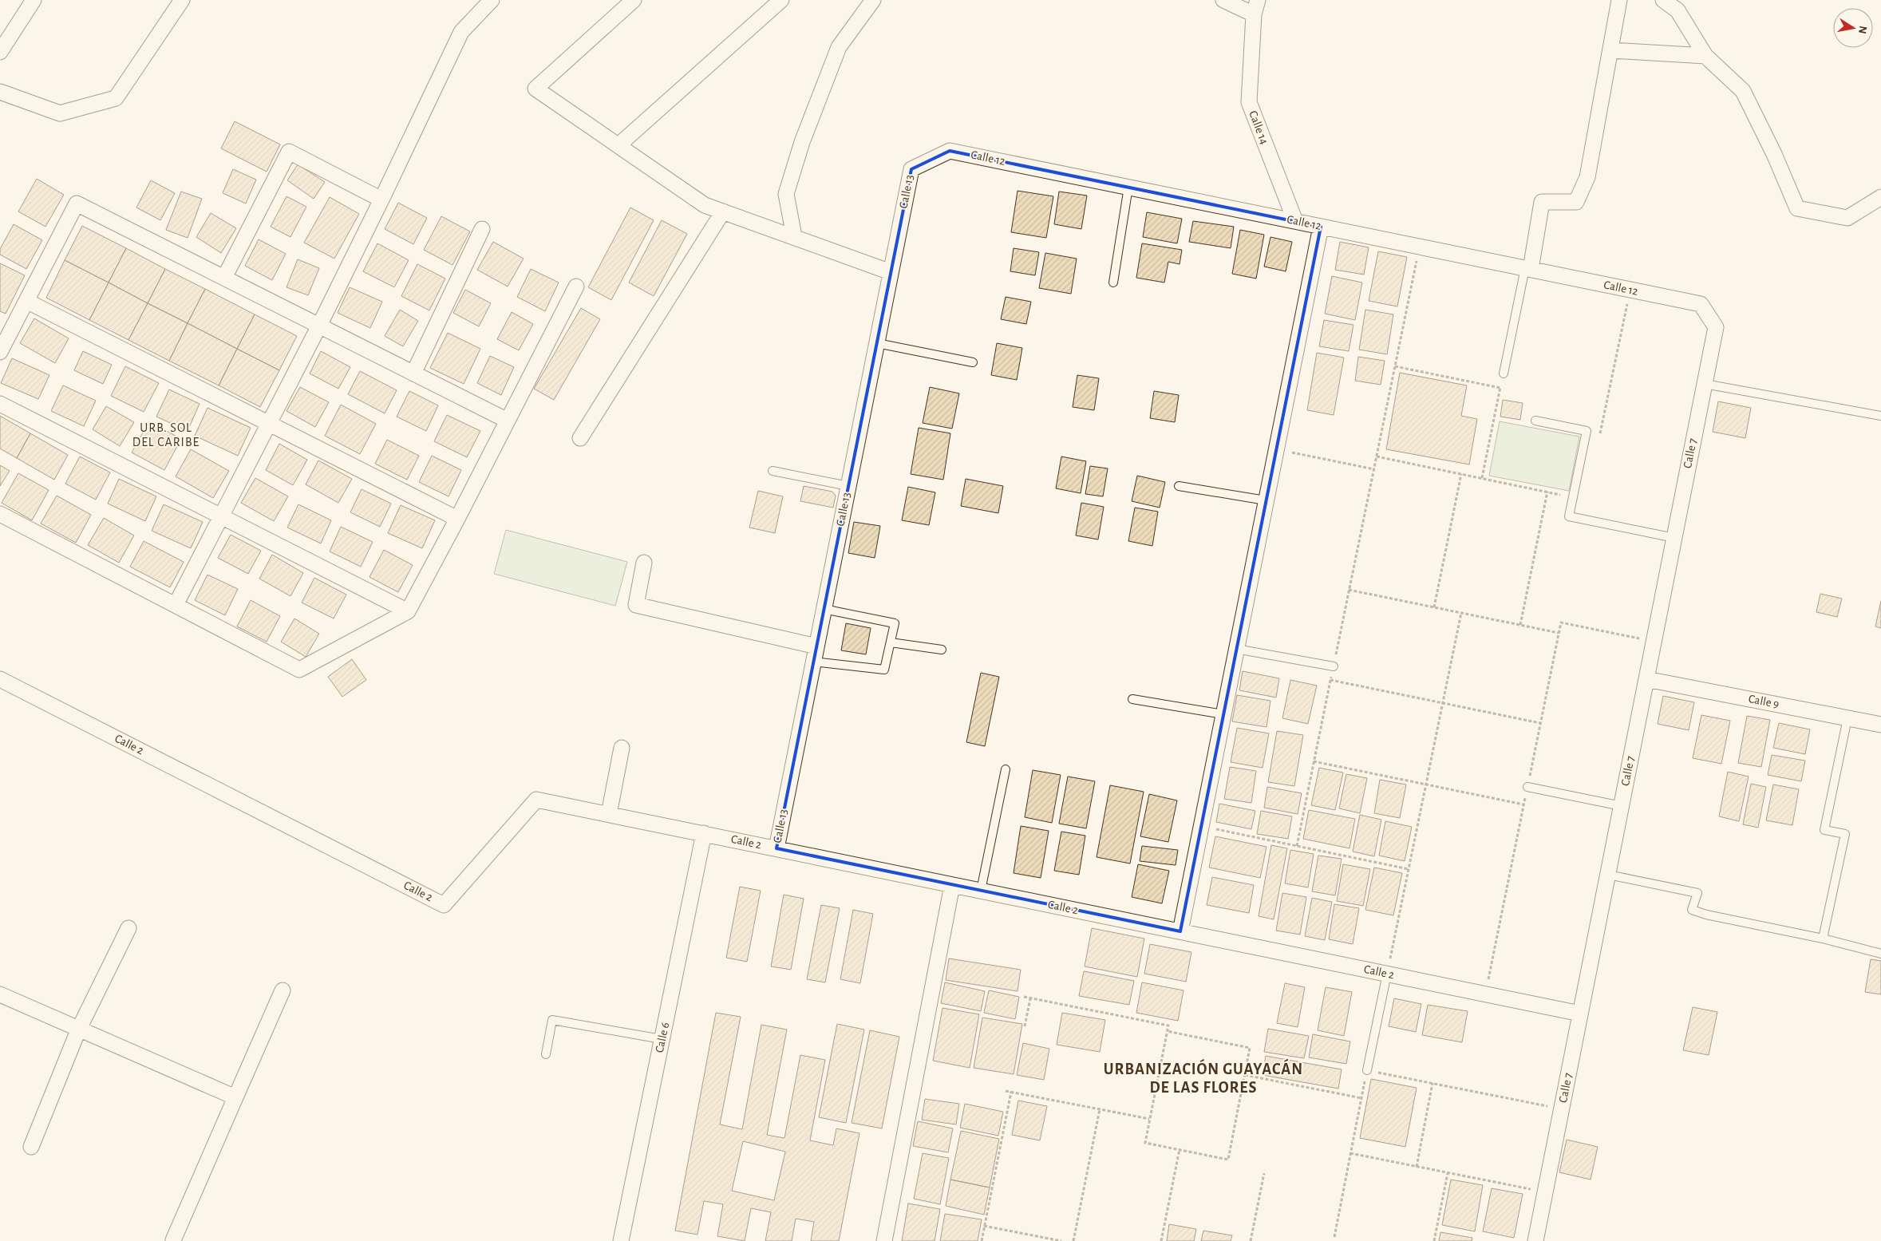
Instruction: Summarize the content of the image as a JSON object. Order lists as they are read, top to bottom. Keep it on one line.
{"streets":{"street":["Calle 14","Calle 12","Calle 13","Calle 7","Calle 9","Calle 2","Calle 6"]},"crossings":[["Calle 14","Calle 12"],["Calle 12","Calle 13"],["Calle 12","Calle 7"],["Calle 13","Calle 2"],["Calle 7","Calle 9"],["Calle 7","Calle 2"],["Calle 2","Calle 6"]],"districts":["URB. SOL DEL CARIBE","URBANIZACIÓN GUAYACÁN DE LAS FLORES"],"north":"right"}
